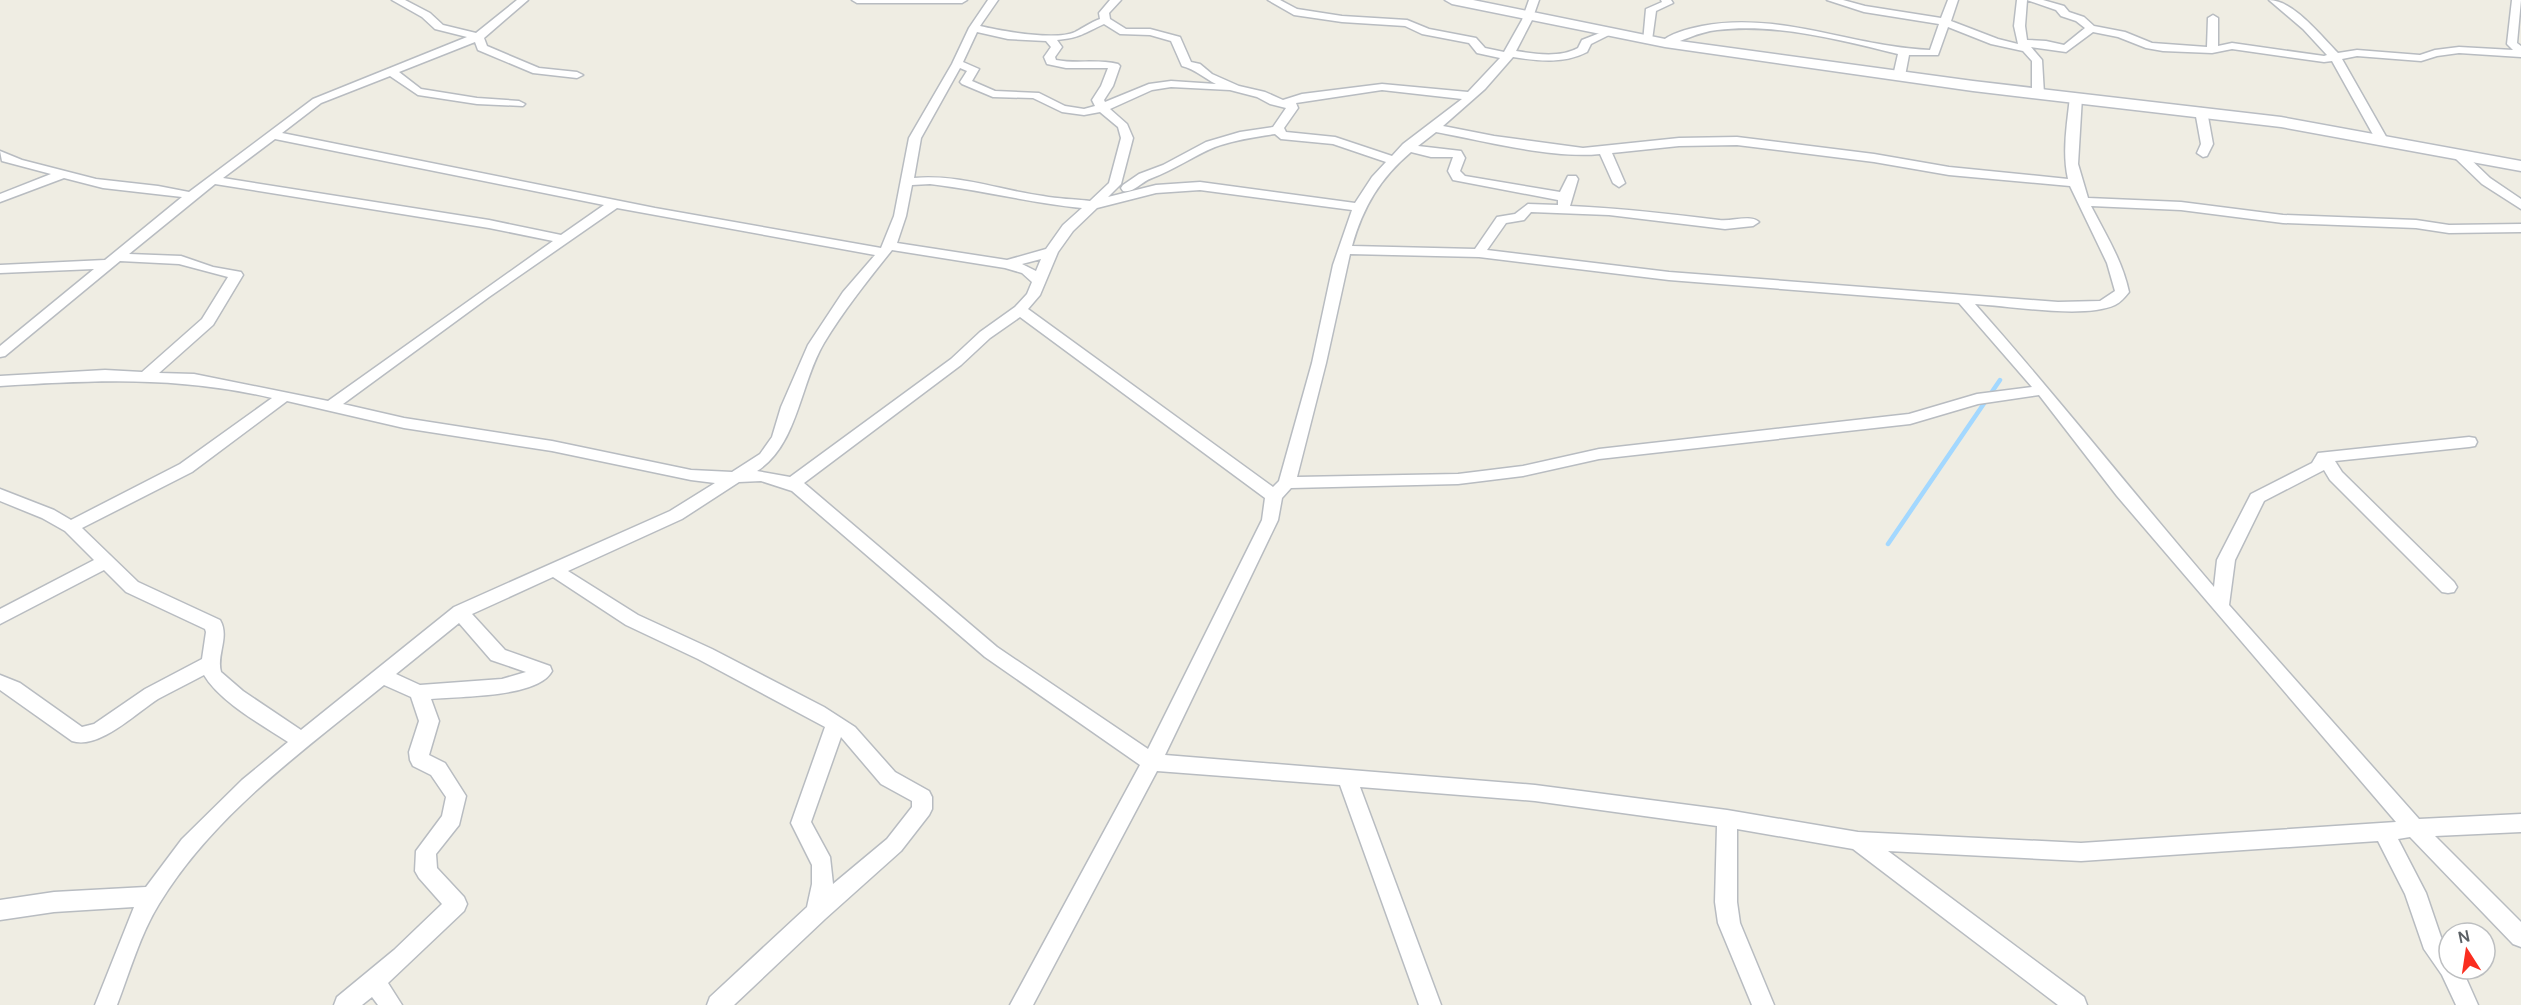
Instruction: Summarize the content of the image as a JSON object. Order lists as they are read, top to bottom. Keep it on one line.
{"north":"top"}
